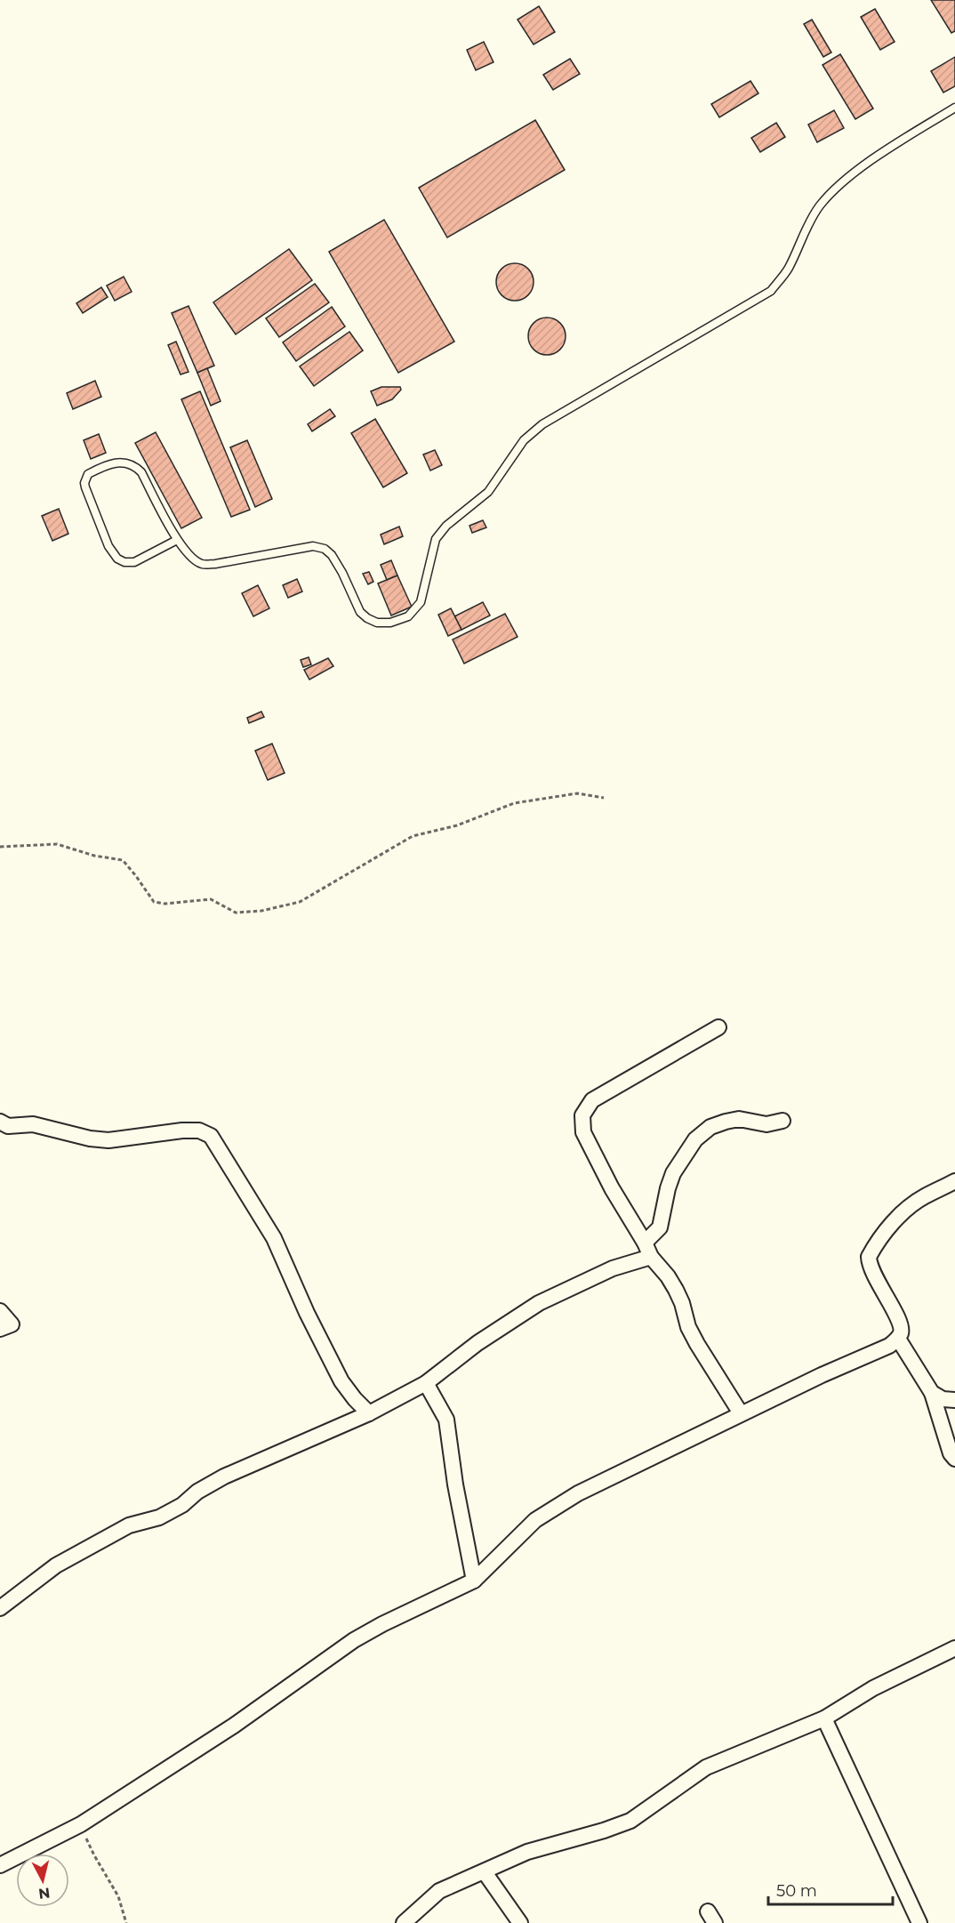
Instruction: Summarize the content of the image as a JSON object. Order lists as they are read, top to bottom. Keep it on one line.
{"scale_bar":"50 m","north":"bottom"}
